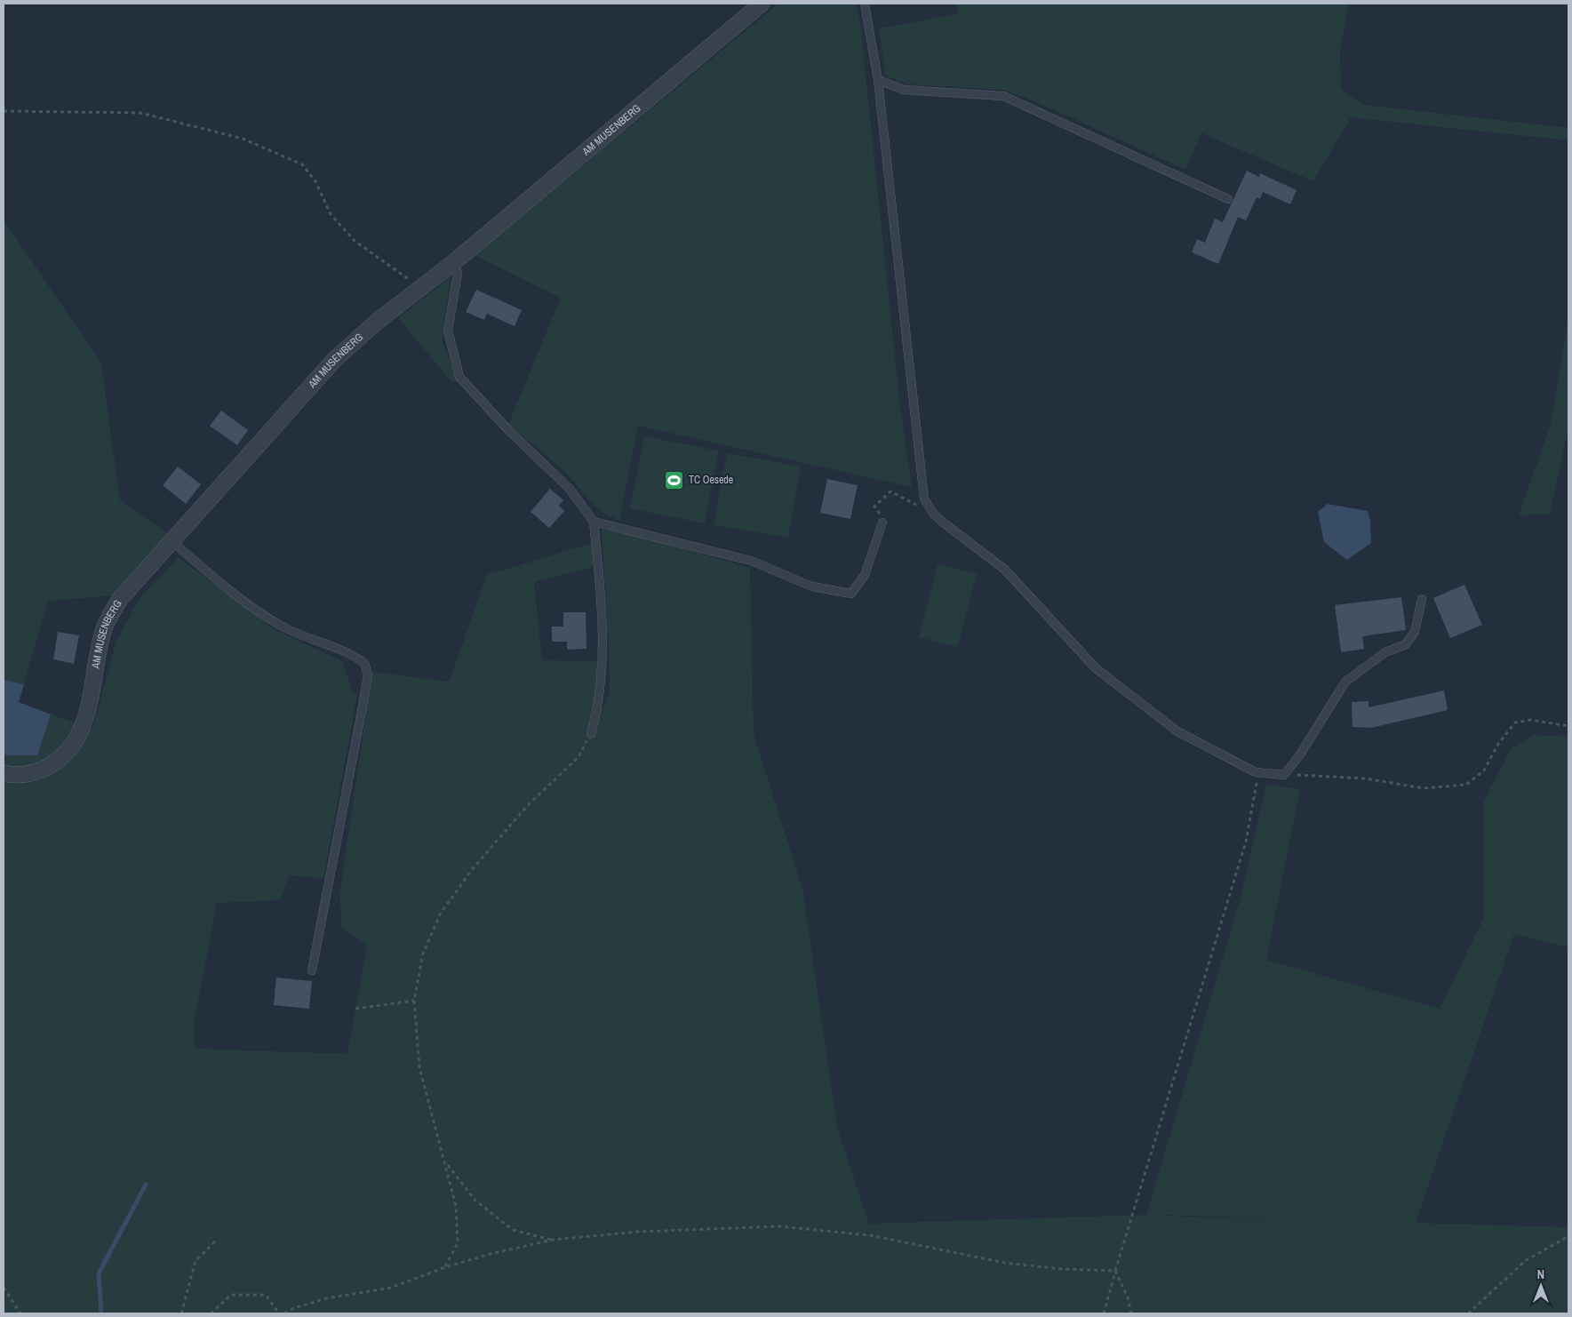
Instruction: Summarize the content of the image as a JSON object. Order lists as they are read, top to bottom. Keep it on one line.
{"streets":{"street":["AM MUSENBERG"]},"places":{"sports":["TC Oesede"]},"north":"top"}
